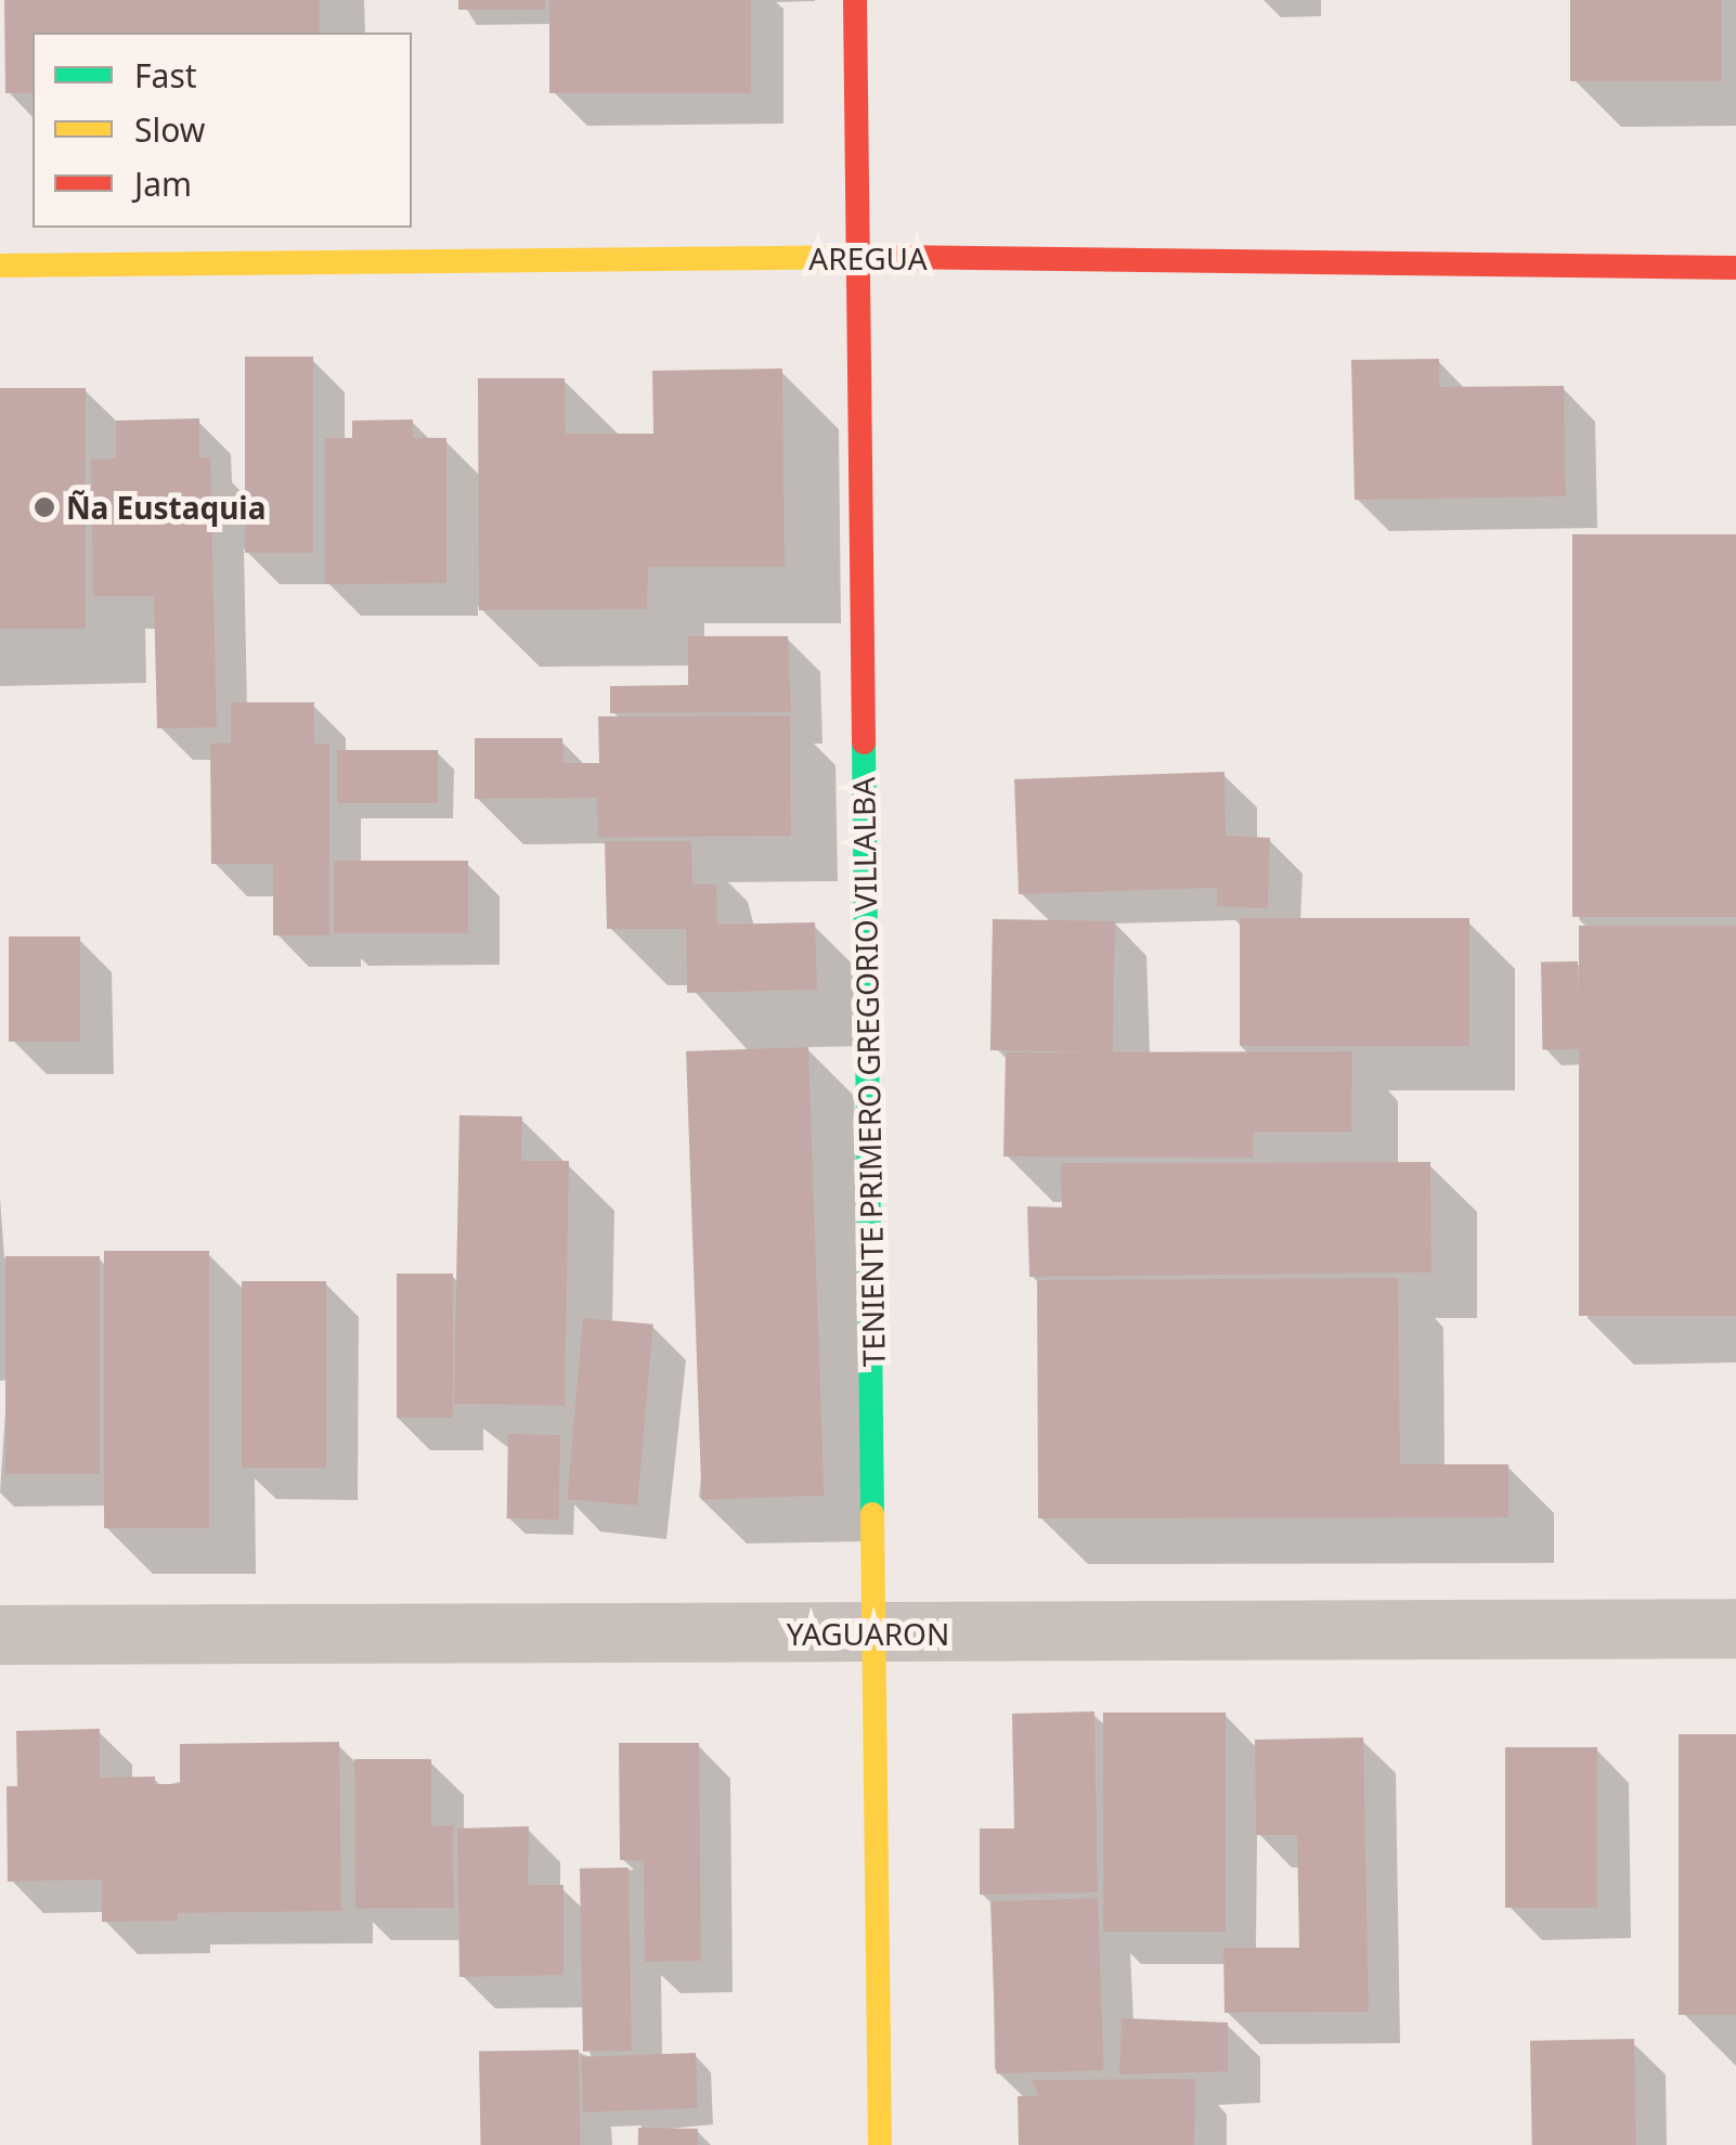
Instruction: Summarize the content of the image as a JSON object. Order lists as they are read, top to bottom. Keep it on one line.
{"streets":{"street":["AREGUA","TENIENTE PRIMERO GREGORIO VILLALBA","YAGUARON"]},"crossings":[["AREGUA","TENIENTE PRIMERO GREGORIO VILLALBA"],["TENIENTE PRIMERO GREGORIO VILLALBA","YAGUARON"]],"places":["Ña Eustaquia"],"legend":["Fast","Slow","Jam"]}
